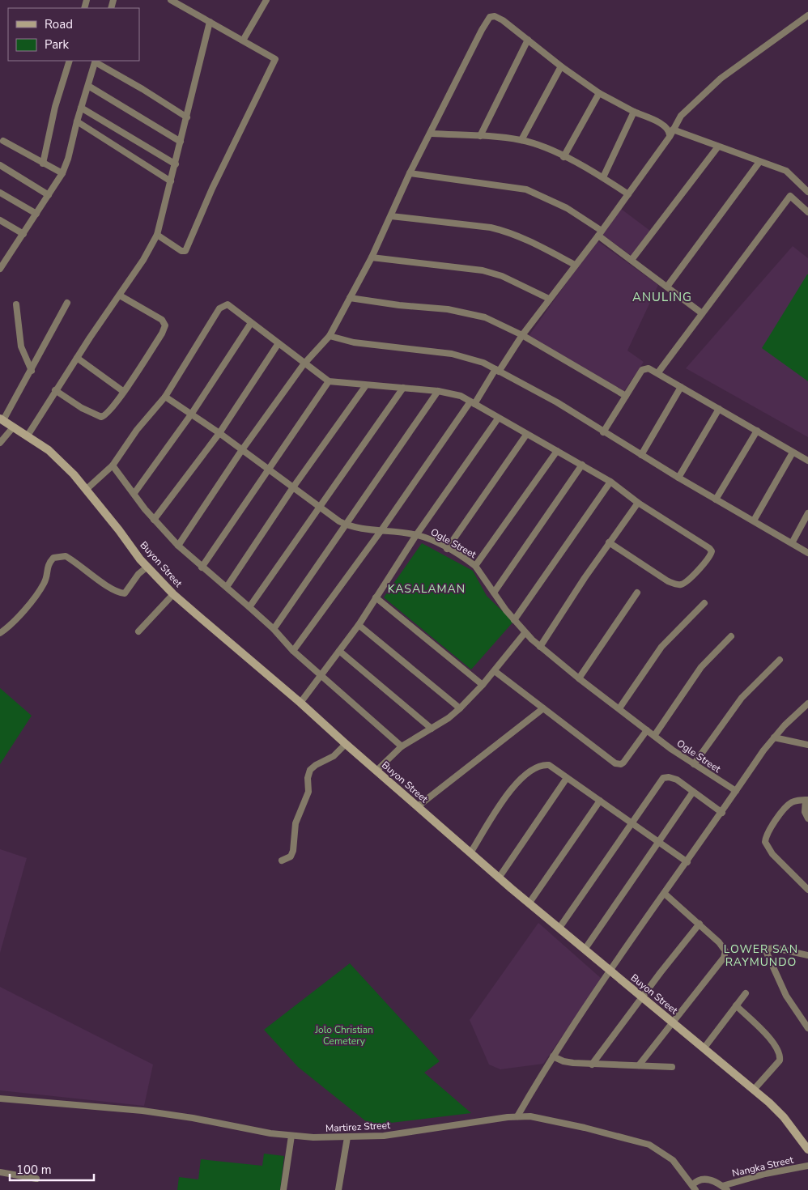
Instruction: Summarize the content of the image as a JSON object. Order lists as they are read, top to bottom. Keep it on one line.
{"streets":{"main road":["Buyon Street"],"street":["Ogle Street","Martirez Street","Nangka Street"]},"districts":["ANULING","KASALAMAN","LOWER SAN RAYMUNDO"],"parks":["Jolo Christian Cemetery"],"legend":["Road","Park"],"scale_bar":"100 m"}
